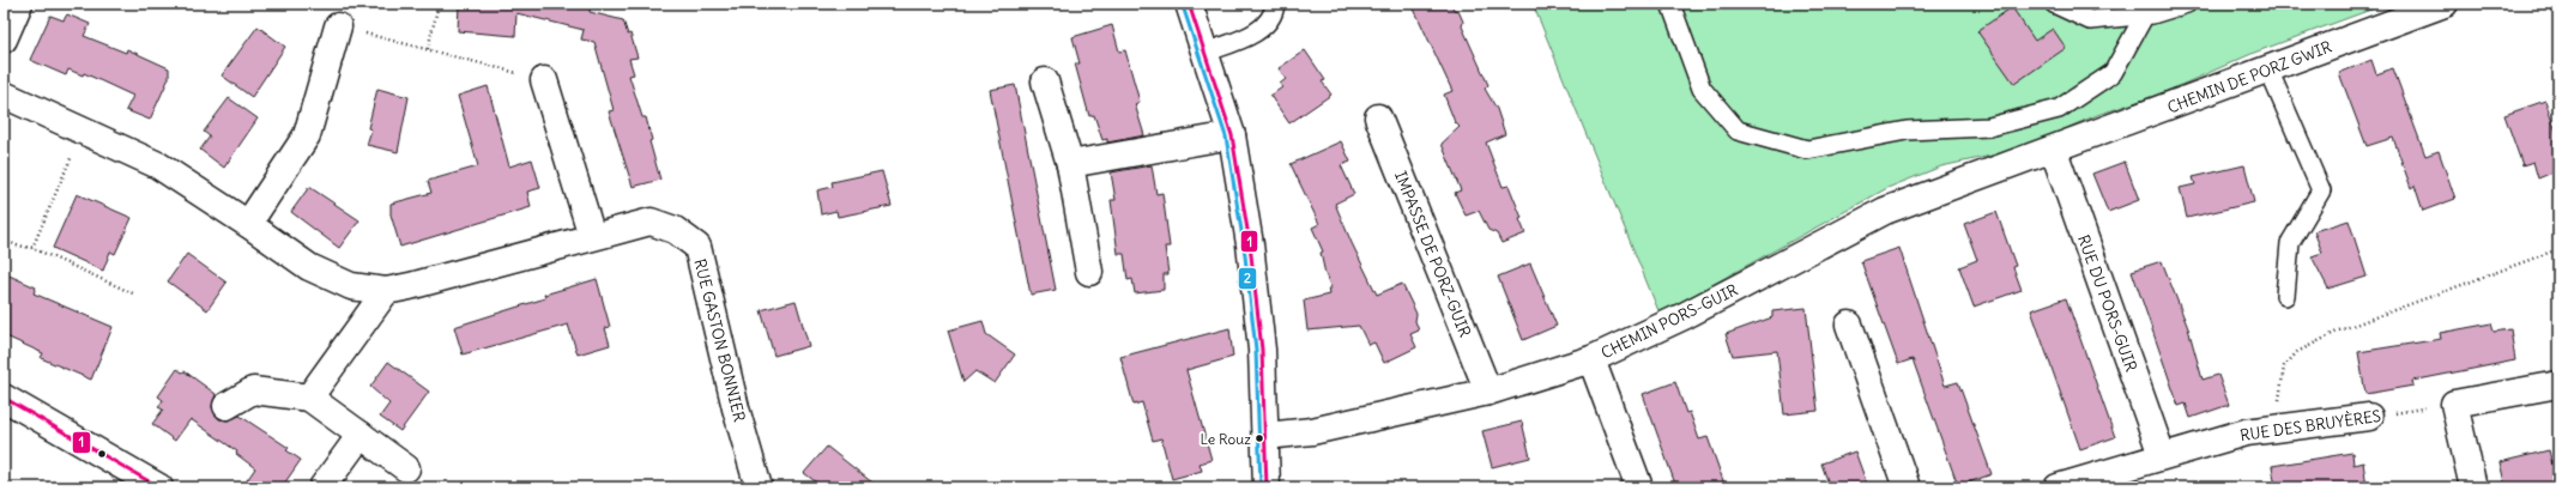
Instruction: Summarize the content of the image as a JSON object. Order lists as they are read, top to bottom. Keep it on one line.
{"streets":{"street":["CHEMIN DE PORZ GWIR","IMPASSE DE PORZ-GUIR","RUE DU PORS-GUIR","CHEMIN PORS-GUIR","RUE GASTON BONNIER","RUE DES BRUYÈRES"]},"crossings":[["CHEMIN DE PORZ GWIR","RUE DU PORS-GUIR"],["CHEMIN DE PORZ GWIR","CHEMIN PORS-GUIR"],["IMPASSE DE PORZ-GUIR","CHEMIN PORS-GUIR"],["RUE DU PORS-GUIR","CHEMIN PORS-GUIR"],["RUE DU PORS-GUIR","RUE DES BRUYÈRES"]],"places":["Le Rouz"],"lines":["transit line 1","transit line 2"]}
